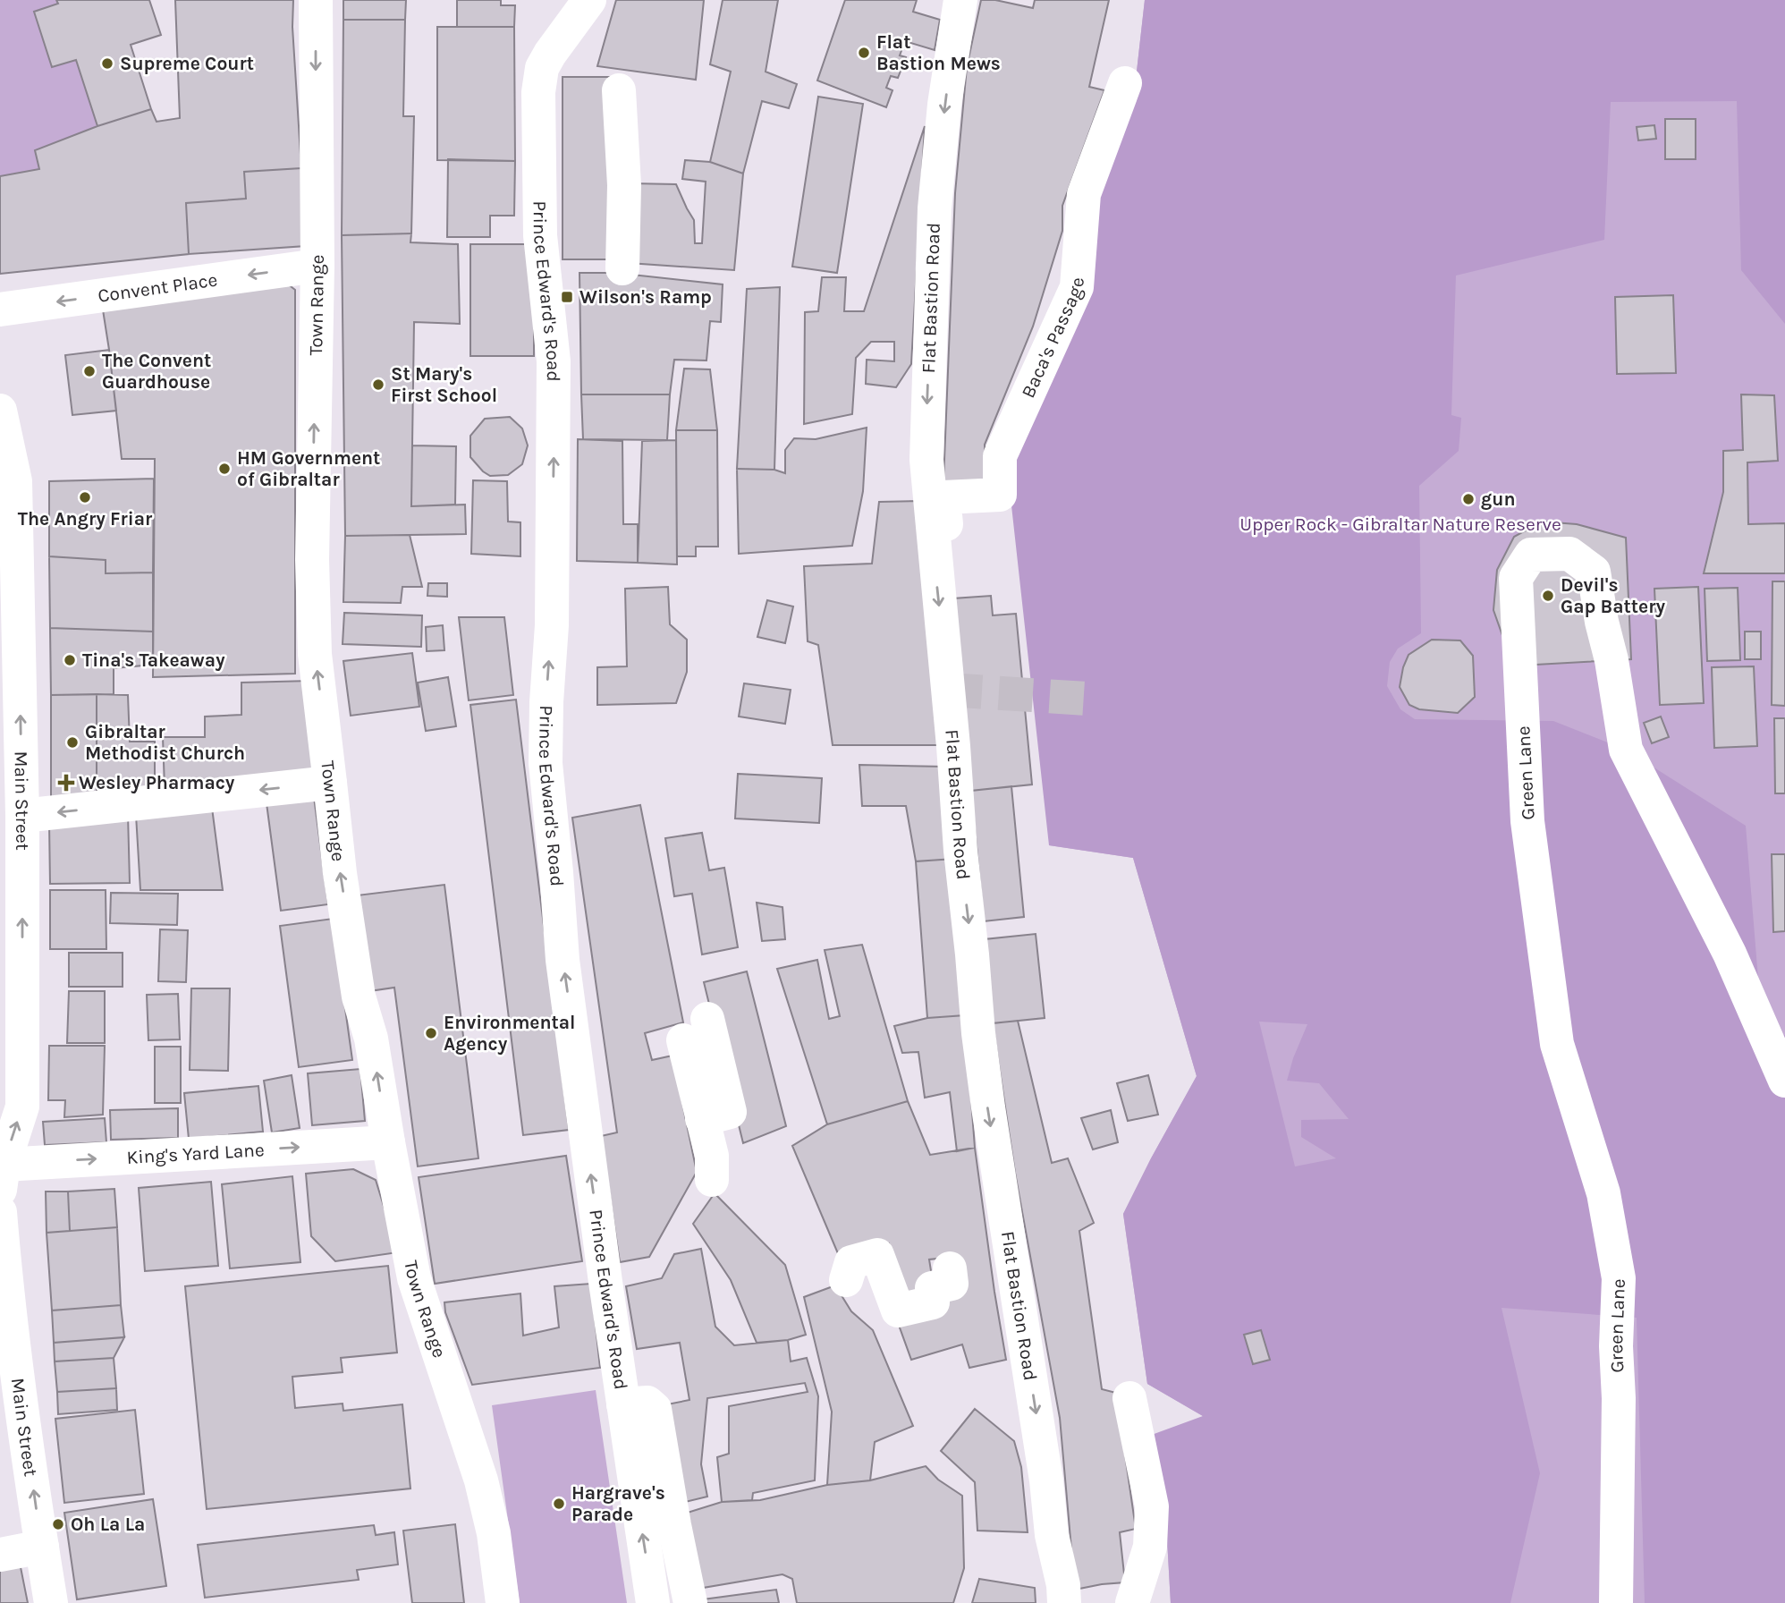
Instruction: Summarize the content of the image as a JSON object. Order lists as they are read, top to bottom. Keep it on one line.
{"streets":{"street":["Convent Place","Prince Edward's Road","Flat Bastion Road","Town Range","Baca's Passage","Green Lane","Main Street","King's Yard Lane"]},"crossings":[["Convent Place","Town Range"],["Flat Bastion Road","Baca's Passage"],["Town Range","King's Yard Lane"],["Main Street","King's Yard Lane"]],"one_way":["Convent Place","Prince Edward's Road","Flat Bastion Road","Main Street","King's Yard Lane"],"parks":["Upper Rock - Gibraltar Nature Reserve"],"places":{"other":["Flat Bastion Mews","Supreme Court","The Convent Guardhouse","St Mary's First School","HM Government of Gibraltar","The Angry Friar","gun","Devil's Gap Battery","Tina's Takeaway","Gibraltar Methodist Church","Environmental Agency","Hargrave's Parade","Oh La La"],"transit":["Wilson's Ramp"],"health":["Wesley Pharmacy"]}}
